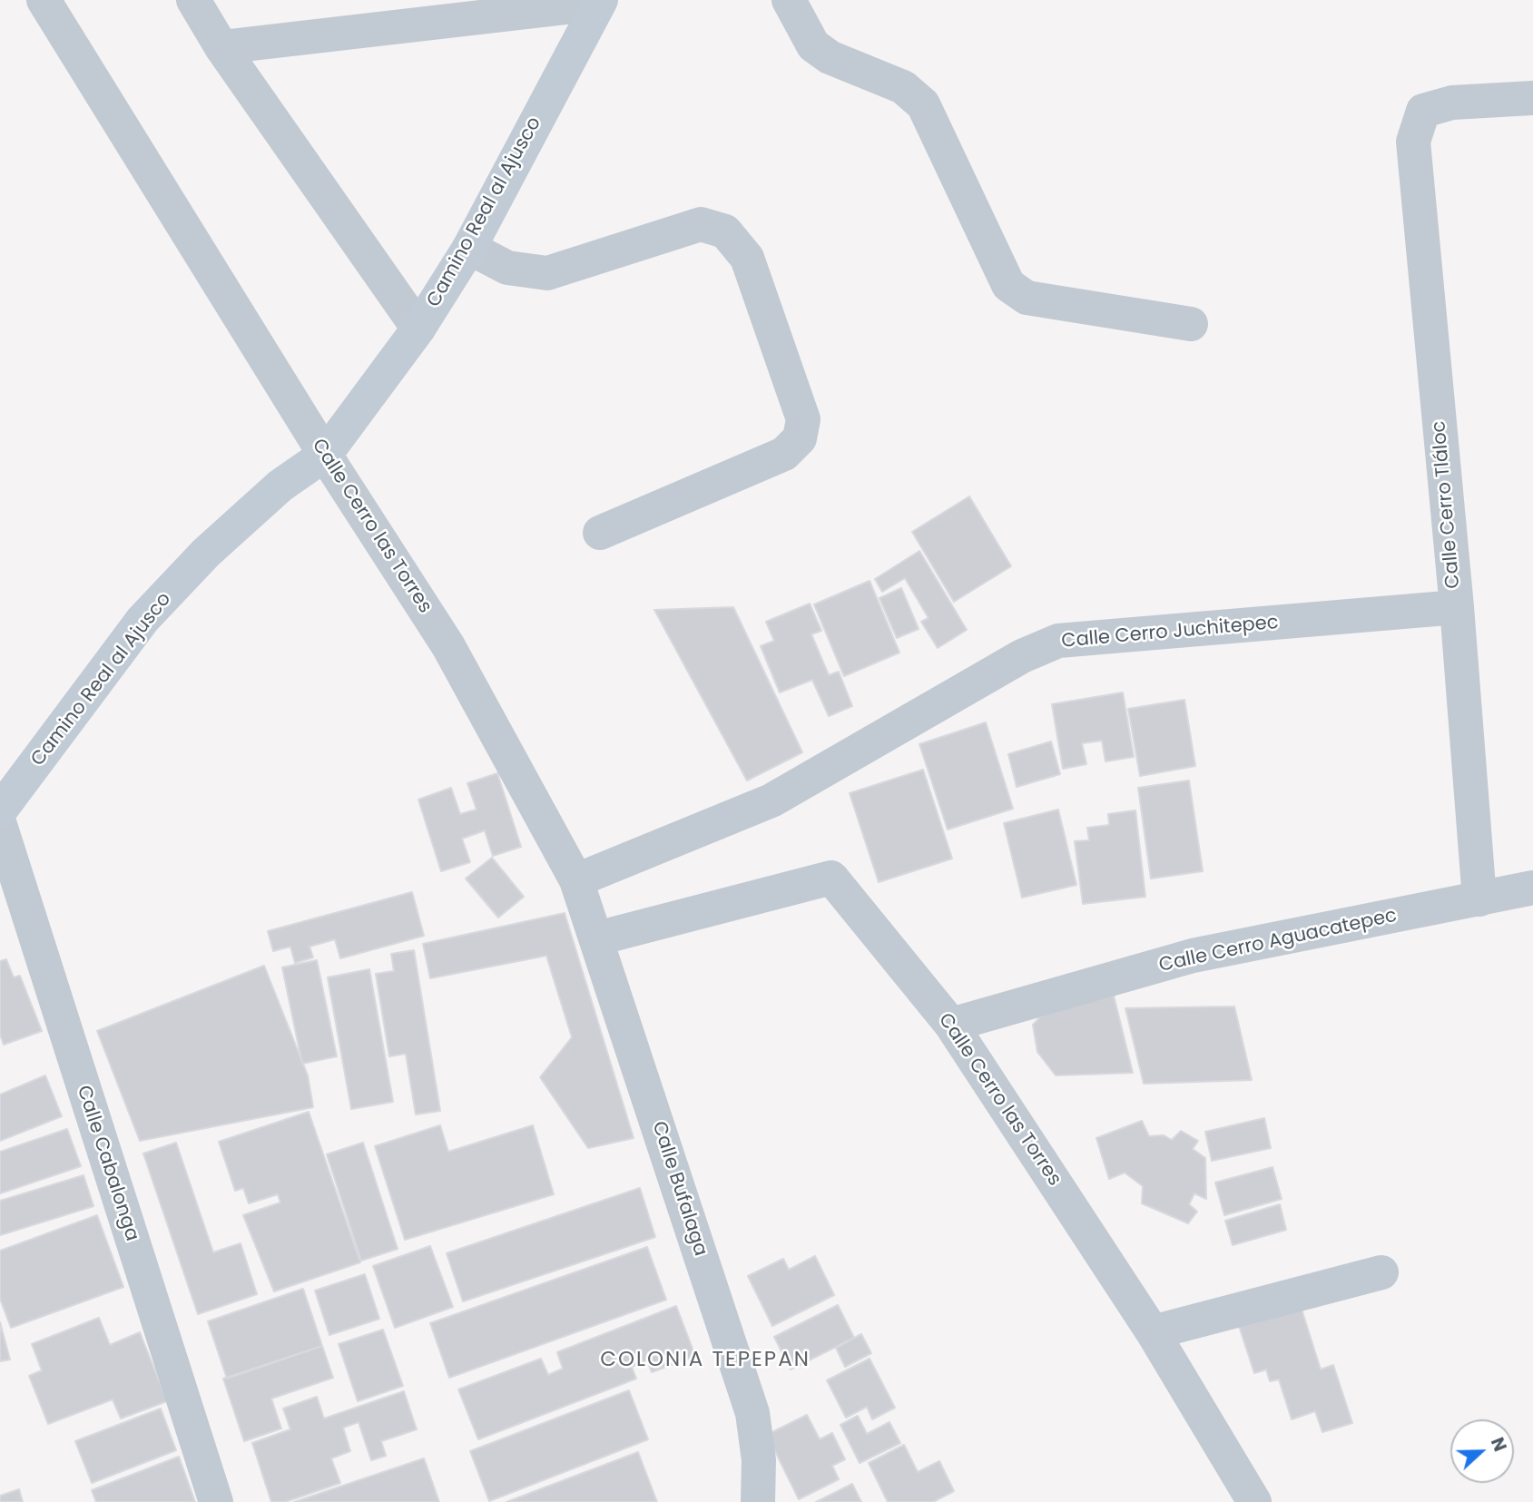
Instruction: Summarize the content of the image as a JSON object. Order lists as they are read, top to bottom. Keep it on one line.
{"streets":{"street":["Camino Real al Ajusco","Calle Cerro Tláloc","Calle Cerro las Torres","Calle Cerro Juchitepec","Calle Cerro Aguacatepec","Calle Cabalonga","Calle Bufalaga"]},"crossings":[["Camino Real al Ajusco","Calle Cerro las Torres"],["Calle Cerro Tláloc","Calle Cerro Juchitepec"],["Calle Cerro Tláloc","Calle Cerro Aguacatepec"],["Calle Cerro las Torres","Calle Cerro Juchitepec"],["Calle Cerro las Torres","Calle Cerro Aguacatepec"],["Calle Cerro las Torres","Calle Bufalaga"],["Calle Cerro Juchitepec","Calle Bufalaga"]],"districts":["COLONIA TEPEPAN"],"north":"right"}
